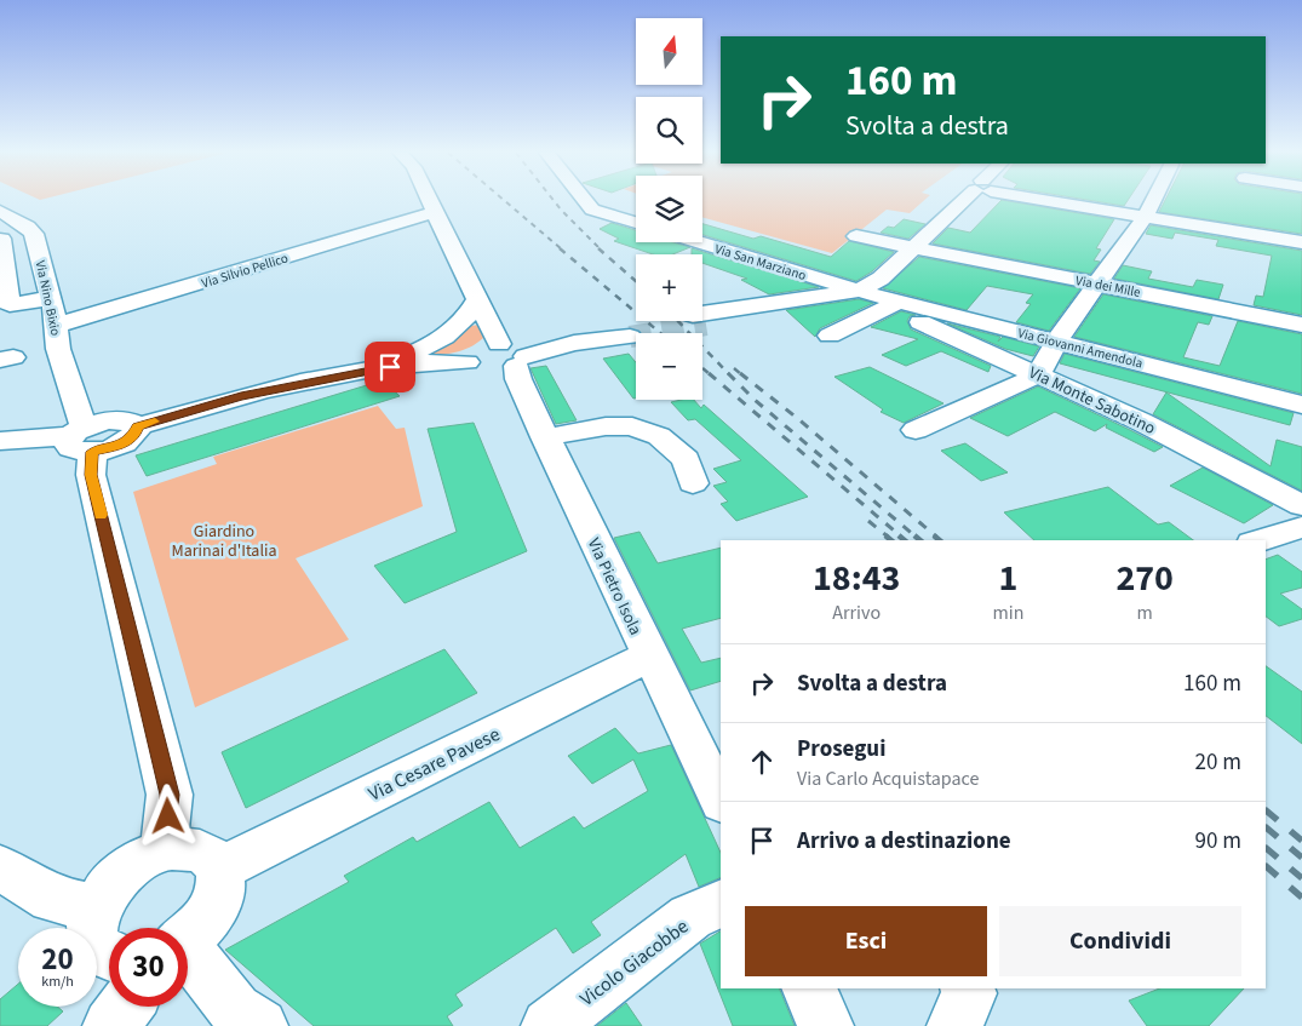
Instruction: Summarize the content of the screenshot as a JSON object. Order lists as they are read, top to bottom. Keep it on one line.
{"streets":{"street":["Via San Marziano","Via Silvio Pellico","Via dei Mille","Via Nino Bixio","Via Giovanni Amendola","Via Monte Sabotino","Via Pietro Isola","Via Cesare Pavese","Vicolo Giacobbe"]},"crossings":[["Via San Marziano","Via Giovanni Amendola"],["Via Silvio Pellico","Via Nino Bixio"],["Via Silvio Pellico","Via Pietro Isola"],["Via Giovanni Amendola","Via Monte Sabotino"],["Via Pietro Isola","Via Cesare Pavese"]],"parks":["Giardino Marinai d'Italia"],"north":"top","page":{"map_buttons":["+","−"],"turn":["160 m","Svolta a destra"],"eta":["18:43","Arrivo","1","min","270","m"],"list":[{"name":"Svolta a destra","value":"160 m"},{"name":"Prosegui","note":"Via Carlo Acquistapace","value":"20 m"},{"name":"Arrivo a destinazione","value":"90 m"}],"buttons":["Esci","Condividi"],"speed":"20 km/h","limit":"30"}}
